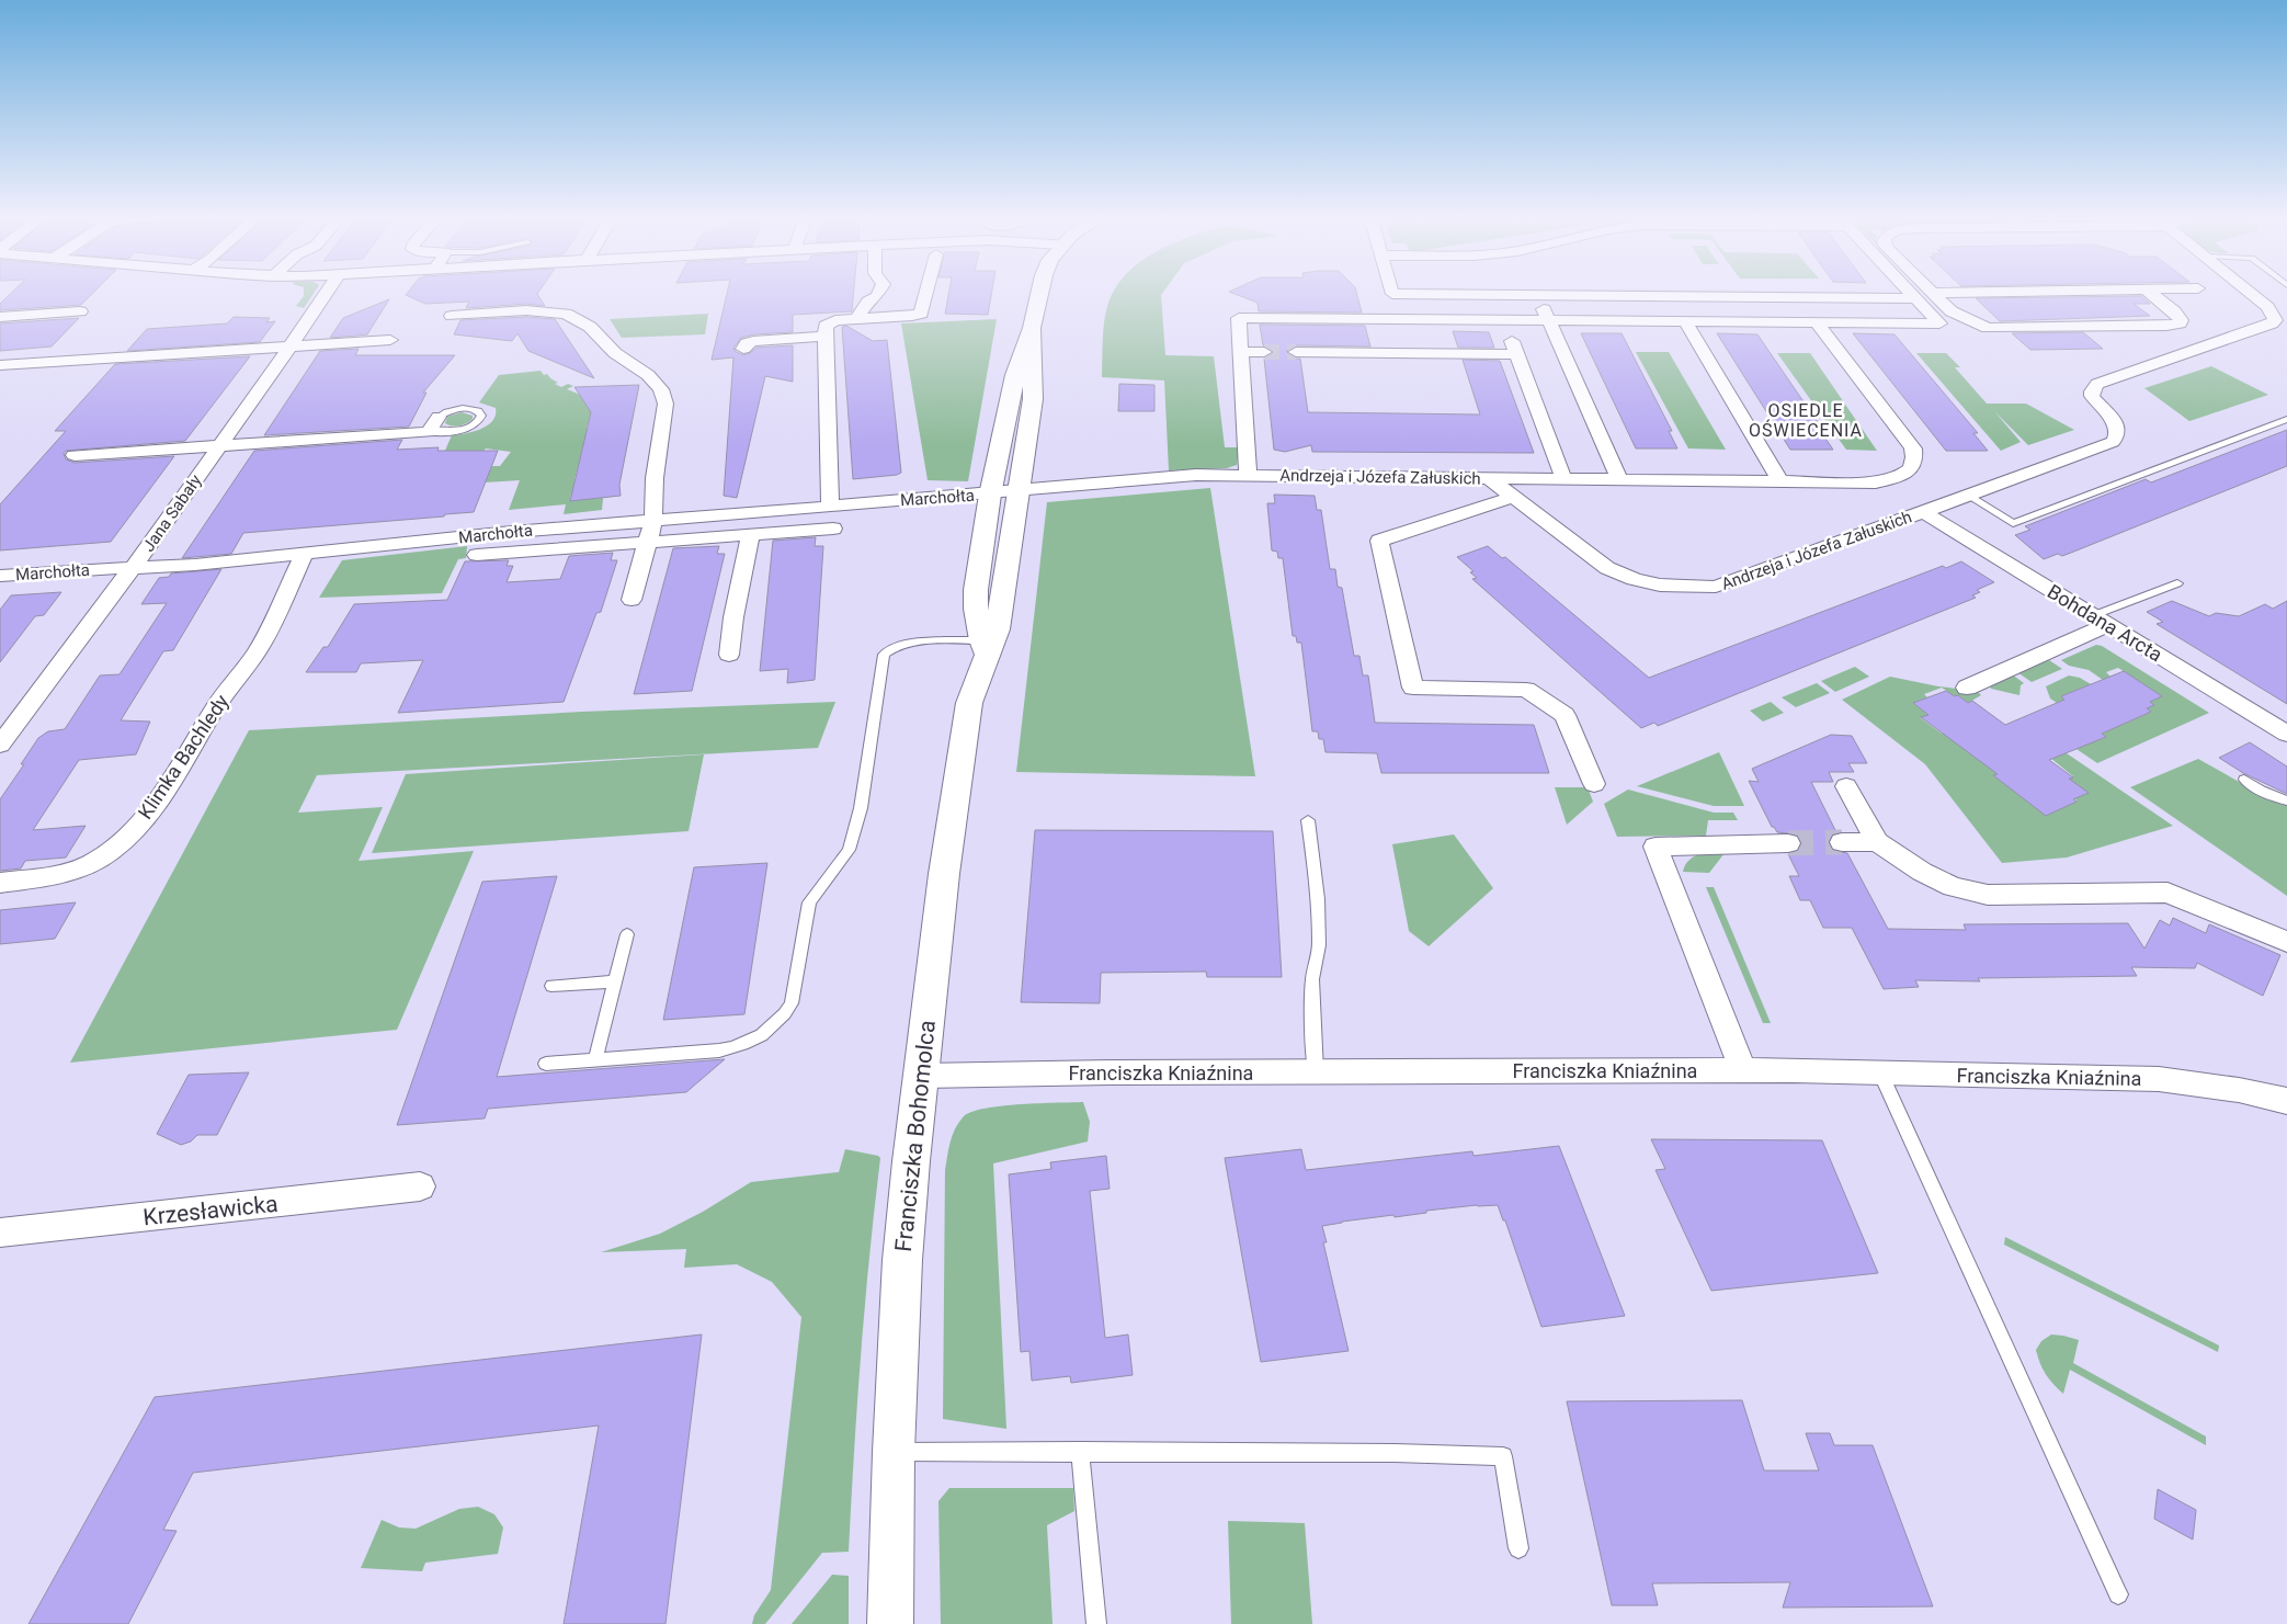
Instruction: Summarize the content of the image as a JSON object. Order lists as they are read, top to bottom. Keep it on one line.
{"streets":{"street":["Andrzeja i Józefa Załuskich","Marchołta","Jana Sabały","Bohdana Arcta","Klimka Bachledy","Franciszka Kniaźnina","Franciszka Bohomolca","Krzesławicka"]},"crossings":[["Andrzeja i Józefa Załuskich","Bohdana Arcta"],["Andrzeja i Józefa Załuskich","Franciszka Bohomolca"],["Marchołta","Jana Sabały"],["Marchołta","Klimka Bachledy"],["Marchołta","Franciszka Bohomolca"],["Franciszka Kniaźnina","Franciszka Bohomolca"]],"districts":["OSIEDLE OŚWIECENIA"]}
